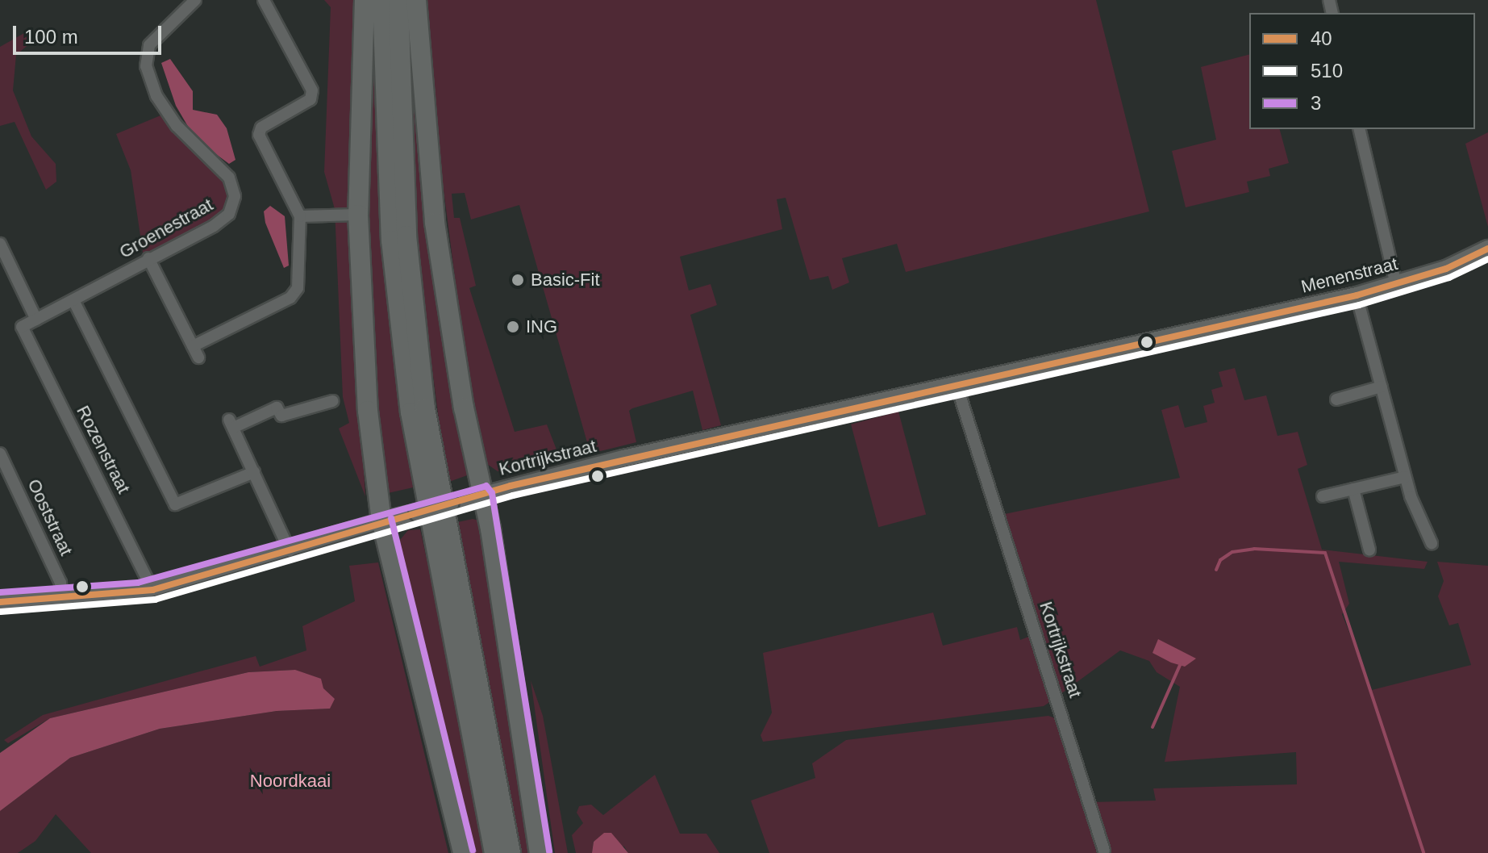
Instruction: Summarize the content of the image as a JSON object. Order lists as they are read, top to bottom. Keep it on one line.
{"streets":{"main road":["Menenstraat","Kortrijkstraat"],"street":["Groenestraat","Rozenstraat","Ooststraat"]},"crossings":[["Groenestraat","Rozenstraat"],["Menenstraat","Kortrijkstraat"],["Rozenstraat","Kortrijkstraat"],["Kortrijkstraat","Ooststraat"]],"parks":["Noordkaai"],"places":["Basic-Fit","ING"],"lines":["transit line 40","transit line 510","transit line 3"],"legend":["40","510","3"],"scale_bar":"100 m"}
